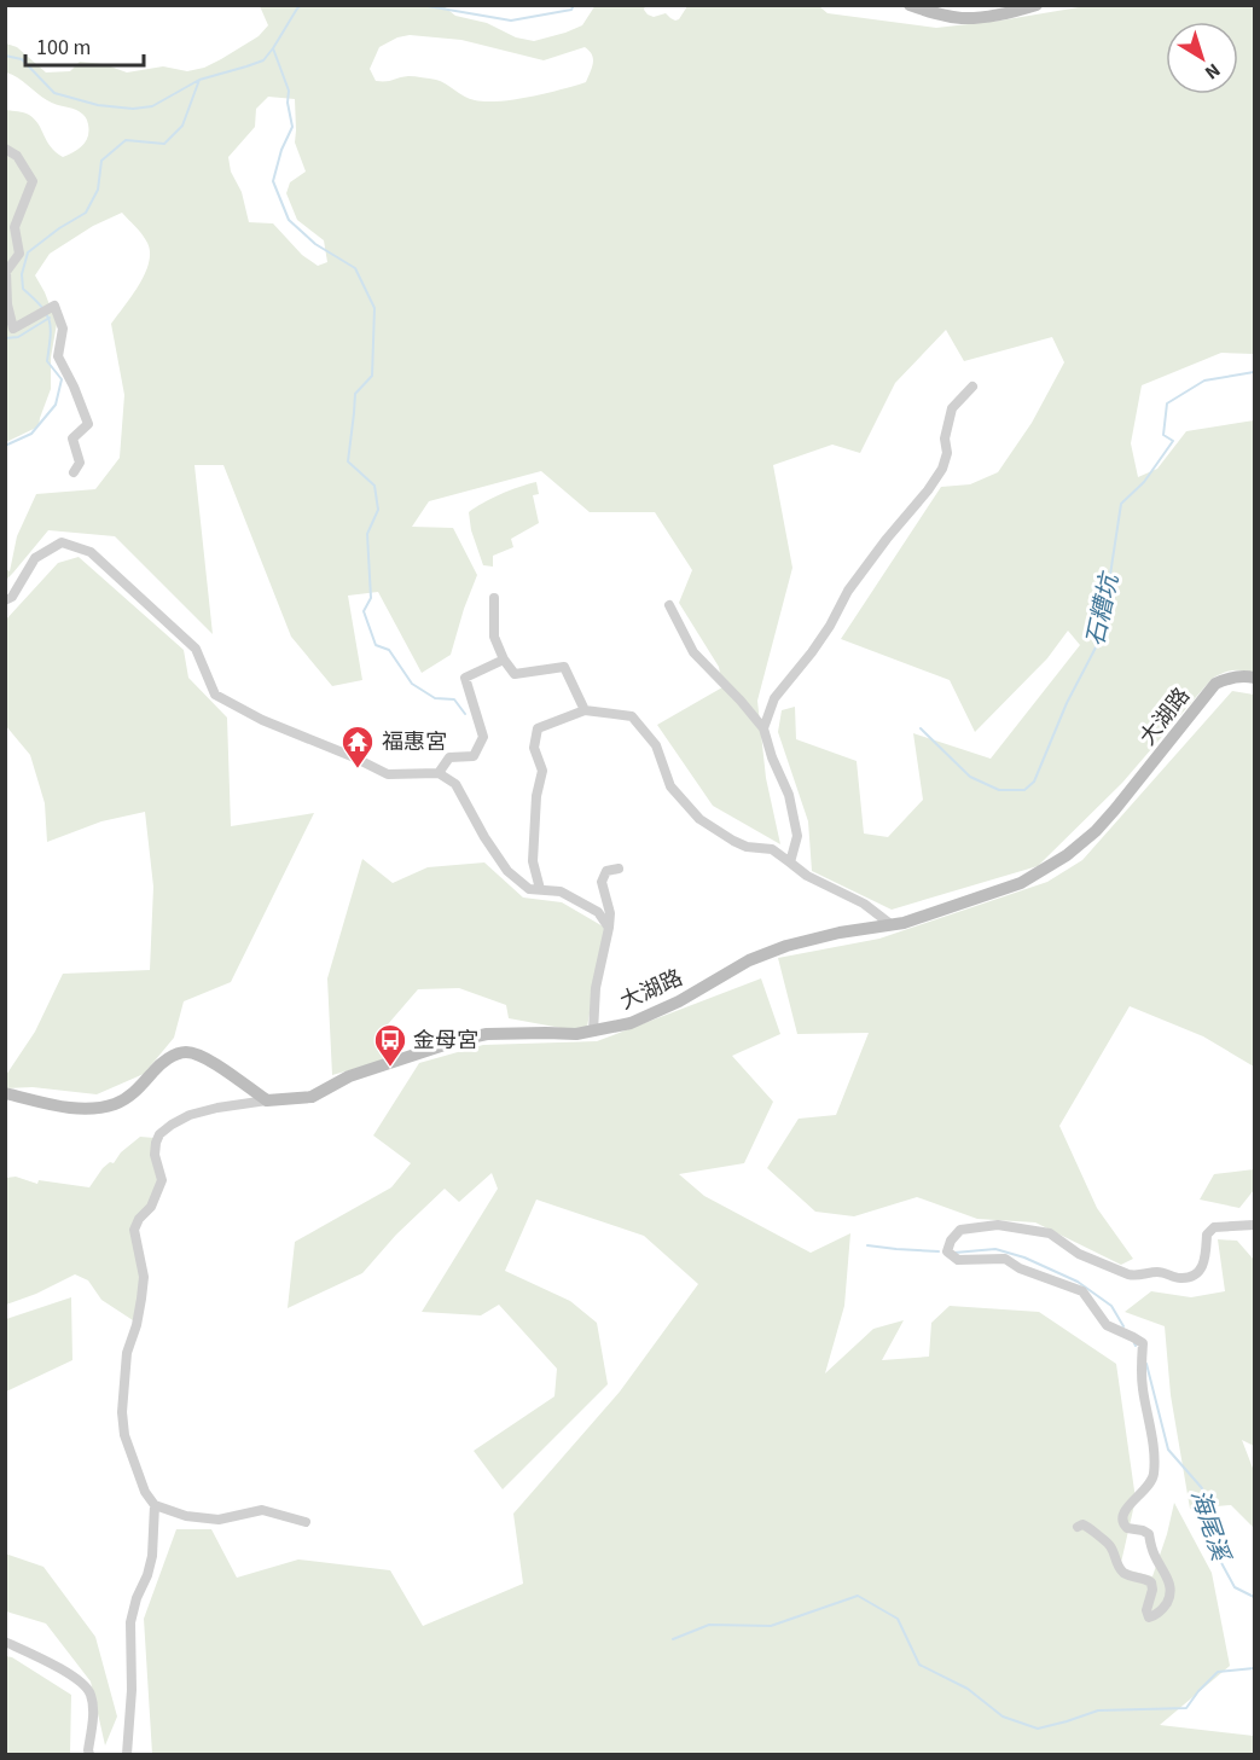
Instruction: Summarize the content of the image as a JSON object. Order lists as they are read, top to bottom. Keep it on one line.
{"streets":{"street":["大湖路"]},"water":["石糟坑","海尾溪"],"places":{"temple":["福惠宮"],"bus stop":["金母宮"]},"scale_bar":"100 m","north":"bottom right"}
